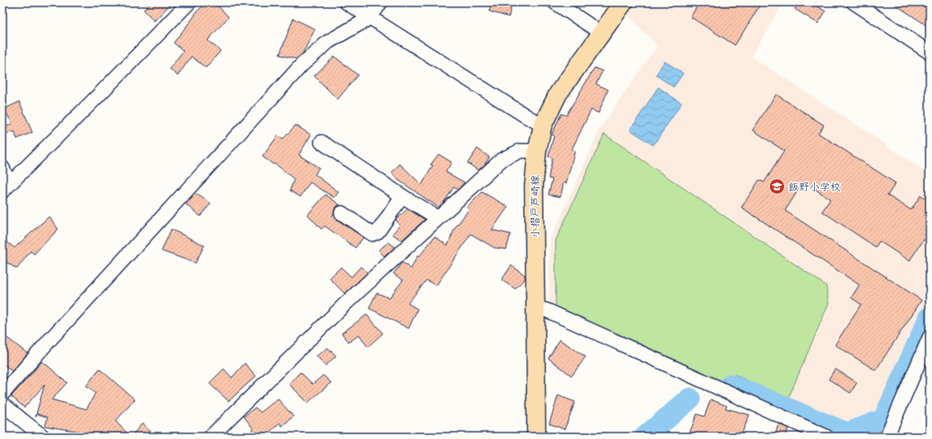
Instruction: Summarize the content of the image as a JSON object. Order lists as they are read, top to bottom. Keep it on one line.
{"streets":{"main road":["小摺戸芦崎線"]},"places":{"school or university":["飯野小学校"]}}
